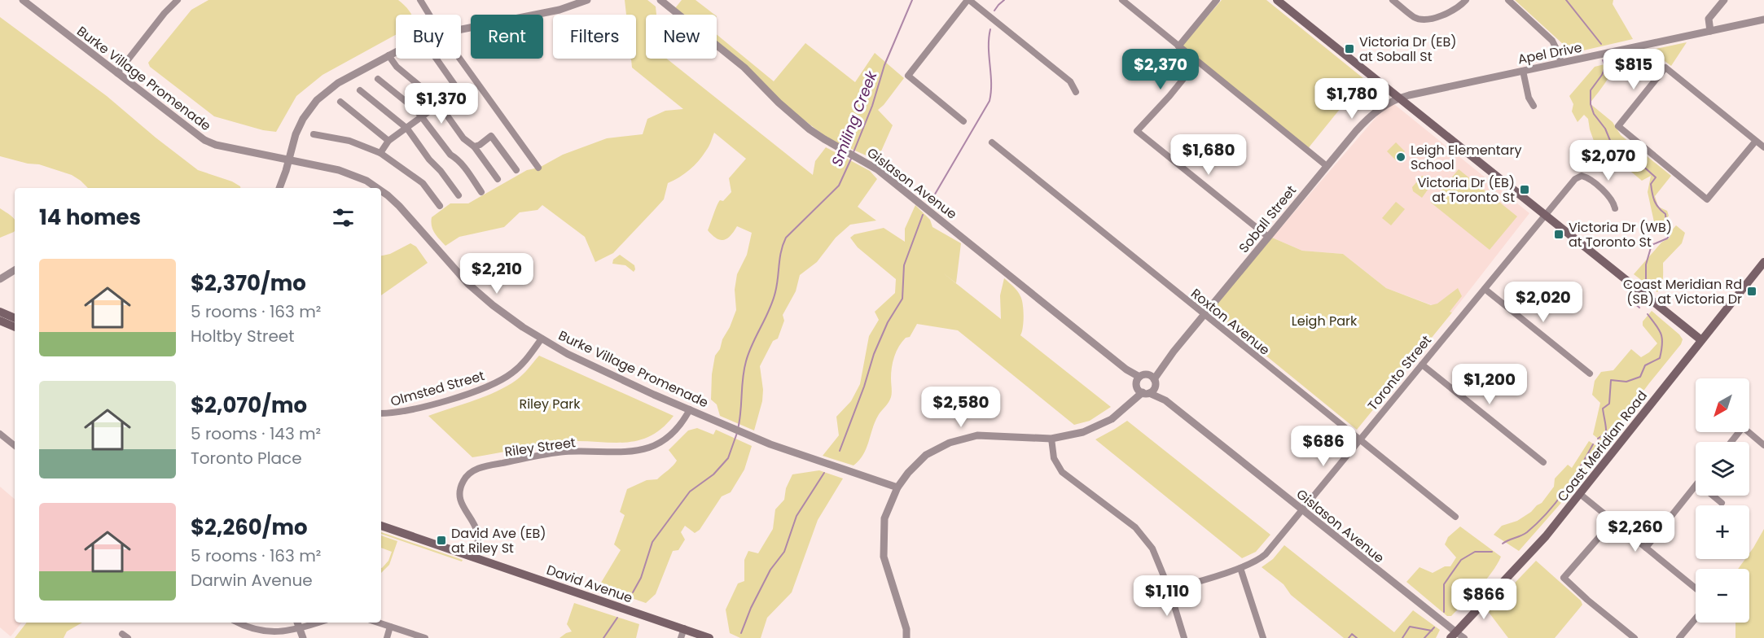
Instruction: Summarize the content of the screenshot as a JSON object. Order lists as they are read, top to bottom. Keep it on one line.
{"streets":{"main road":["Coast Meridian Road","David Avenue"],"street":["Apel Drive","Burke Village Promenade","Gislason Avenue","Soball Street","Roxton Avenue","Toronto Street","Olmsted Street","Riley Street"]},"crossings":[["Apel Drive","Soball Street"],["Burke Village Promenade","Soball Street"],["Burke Village Promenade","Olmsted Street"],["Burke Village Promenade","Riley Street"],["Gislason Avenue","Soball Street"],["Gislason Avenue","Toronto Street"],["Gislason Avenue","Coast Meridian Road"],["Soball Street","Roxton Avenue"],["Roxton Avenue","Toronto Street"],["Riley Street","David Avenue"]],"water":["Smiling Creek"],"parks":["Leigh Park","Riley Park"],"places":{"transit":["Victoria Dr (EB) at Soball St","Victoria Dr (EB) at Toronto St","Victoria Dr (WB) at Toronto St","Coast Meridian Rd (SB) at Victoria Dr","David Ave (EB) at Riley St"],"other":["Leigh Elementary School"]},"north":"bottom left","page":{"chip":["Buy","Rent","Filters","New"],"price":["$2,370","$815","$1,780","$1,370","$1,680","$2,070","$2,210","$2,020","$1,200","$2,580","$686","$2,260","$1,110","$866"],"heading":"14 homes","list":[{"name":"$2,370/mo","note":"5 rooms · 163 m² · Holtby Street"},{"name":"$2,070/mo","note":"5 rooms · 143 m² · Toronto Place"},{"name":"$2,260/mo","note":"5 rooms · 163 m² · Darwin Avenue"}],"map_buttons":["+","−"]}}
